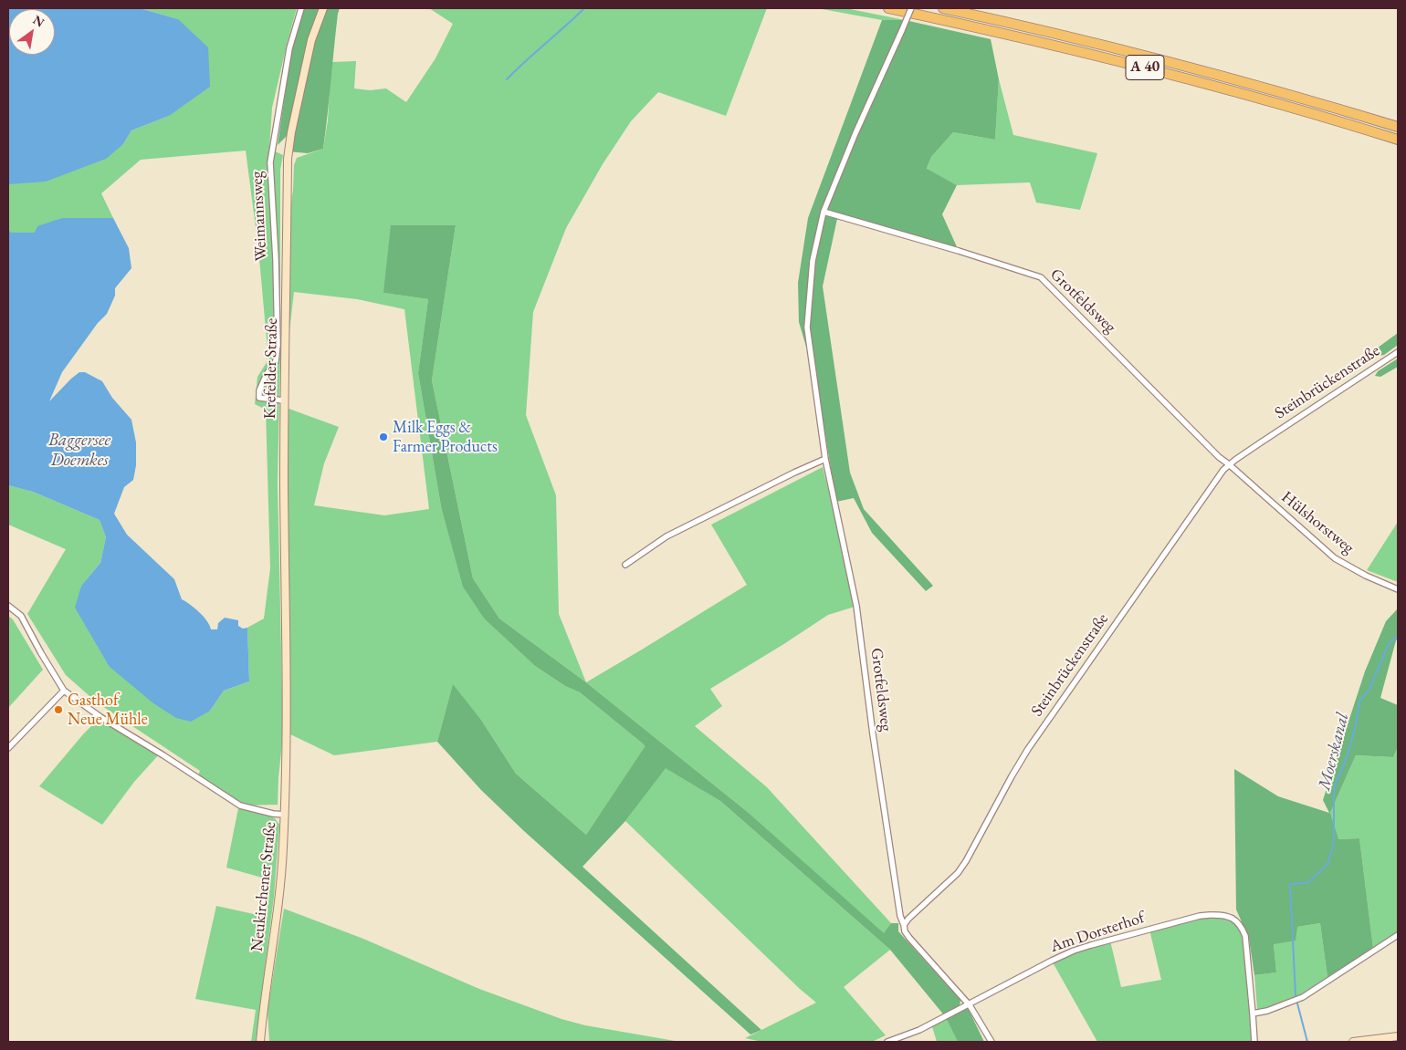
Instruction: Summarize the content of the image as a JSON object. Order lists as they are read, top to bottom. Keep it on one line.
{"streets":{"highway":["A 40"],"main road":["Krefelder Straße","Neukirchener Straße"],"street":["Weimannsweg","Grotfeldsweg","Steinbrückenstraße","Hülshorstweg","Am Dorsterhof"]},"crossings":[["Weimannsweg","Krefelder Straße"],["Grotfeldsweg","Steinbrückenstraße"],["Grotfeldsweg","Hülshorstweg"],["Krefelder Straße","Neukirchener Straße"],["Steinbrückenstraße","Hülshorstweg"]],"water":["Baggersee Doemkes","Moerskanal"],"places":["Milk Eggs & Farmer Products","Gasthof Neue Mühle"],"north":"top right"}
